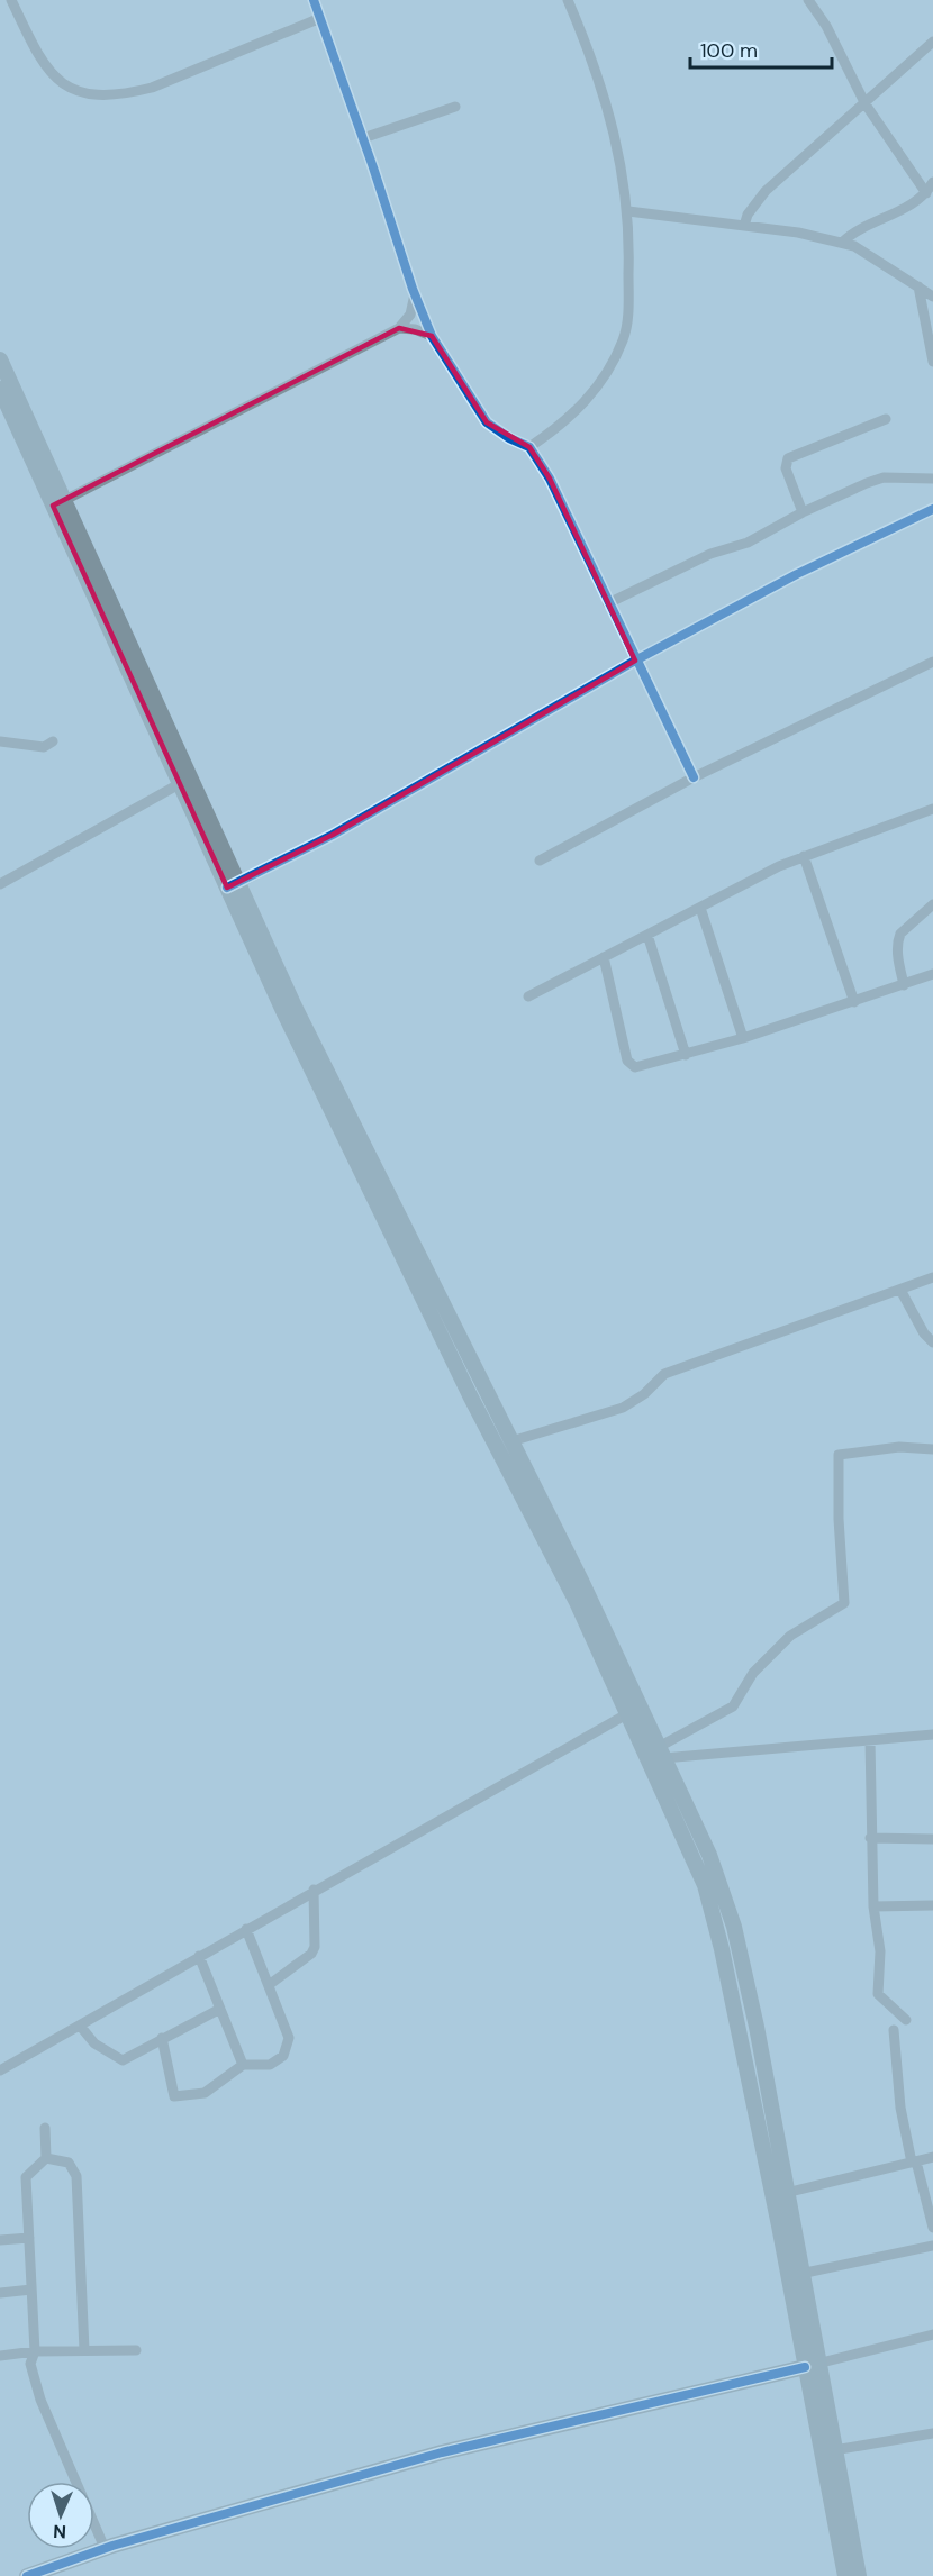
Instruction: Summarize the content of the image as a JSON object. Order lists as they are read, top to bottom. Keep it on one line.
{"scale_bar":"100 m","north":"bottom"}
